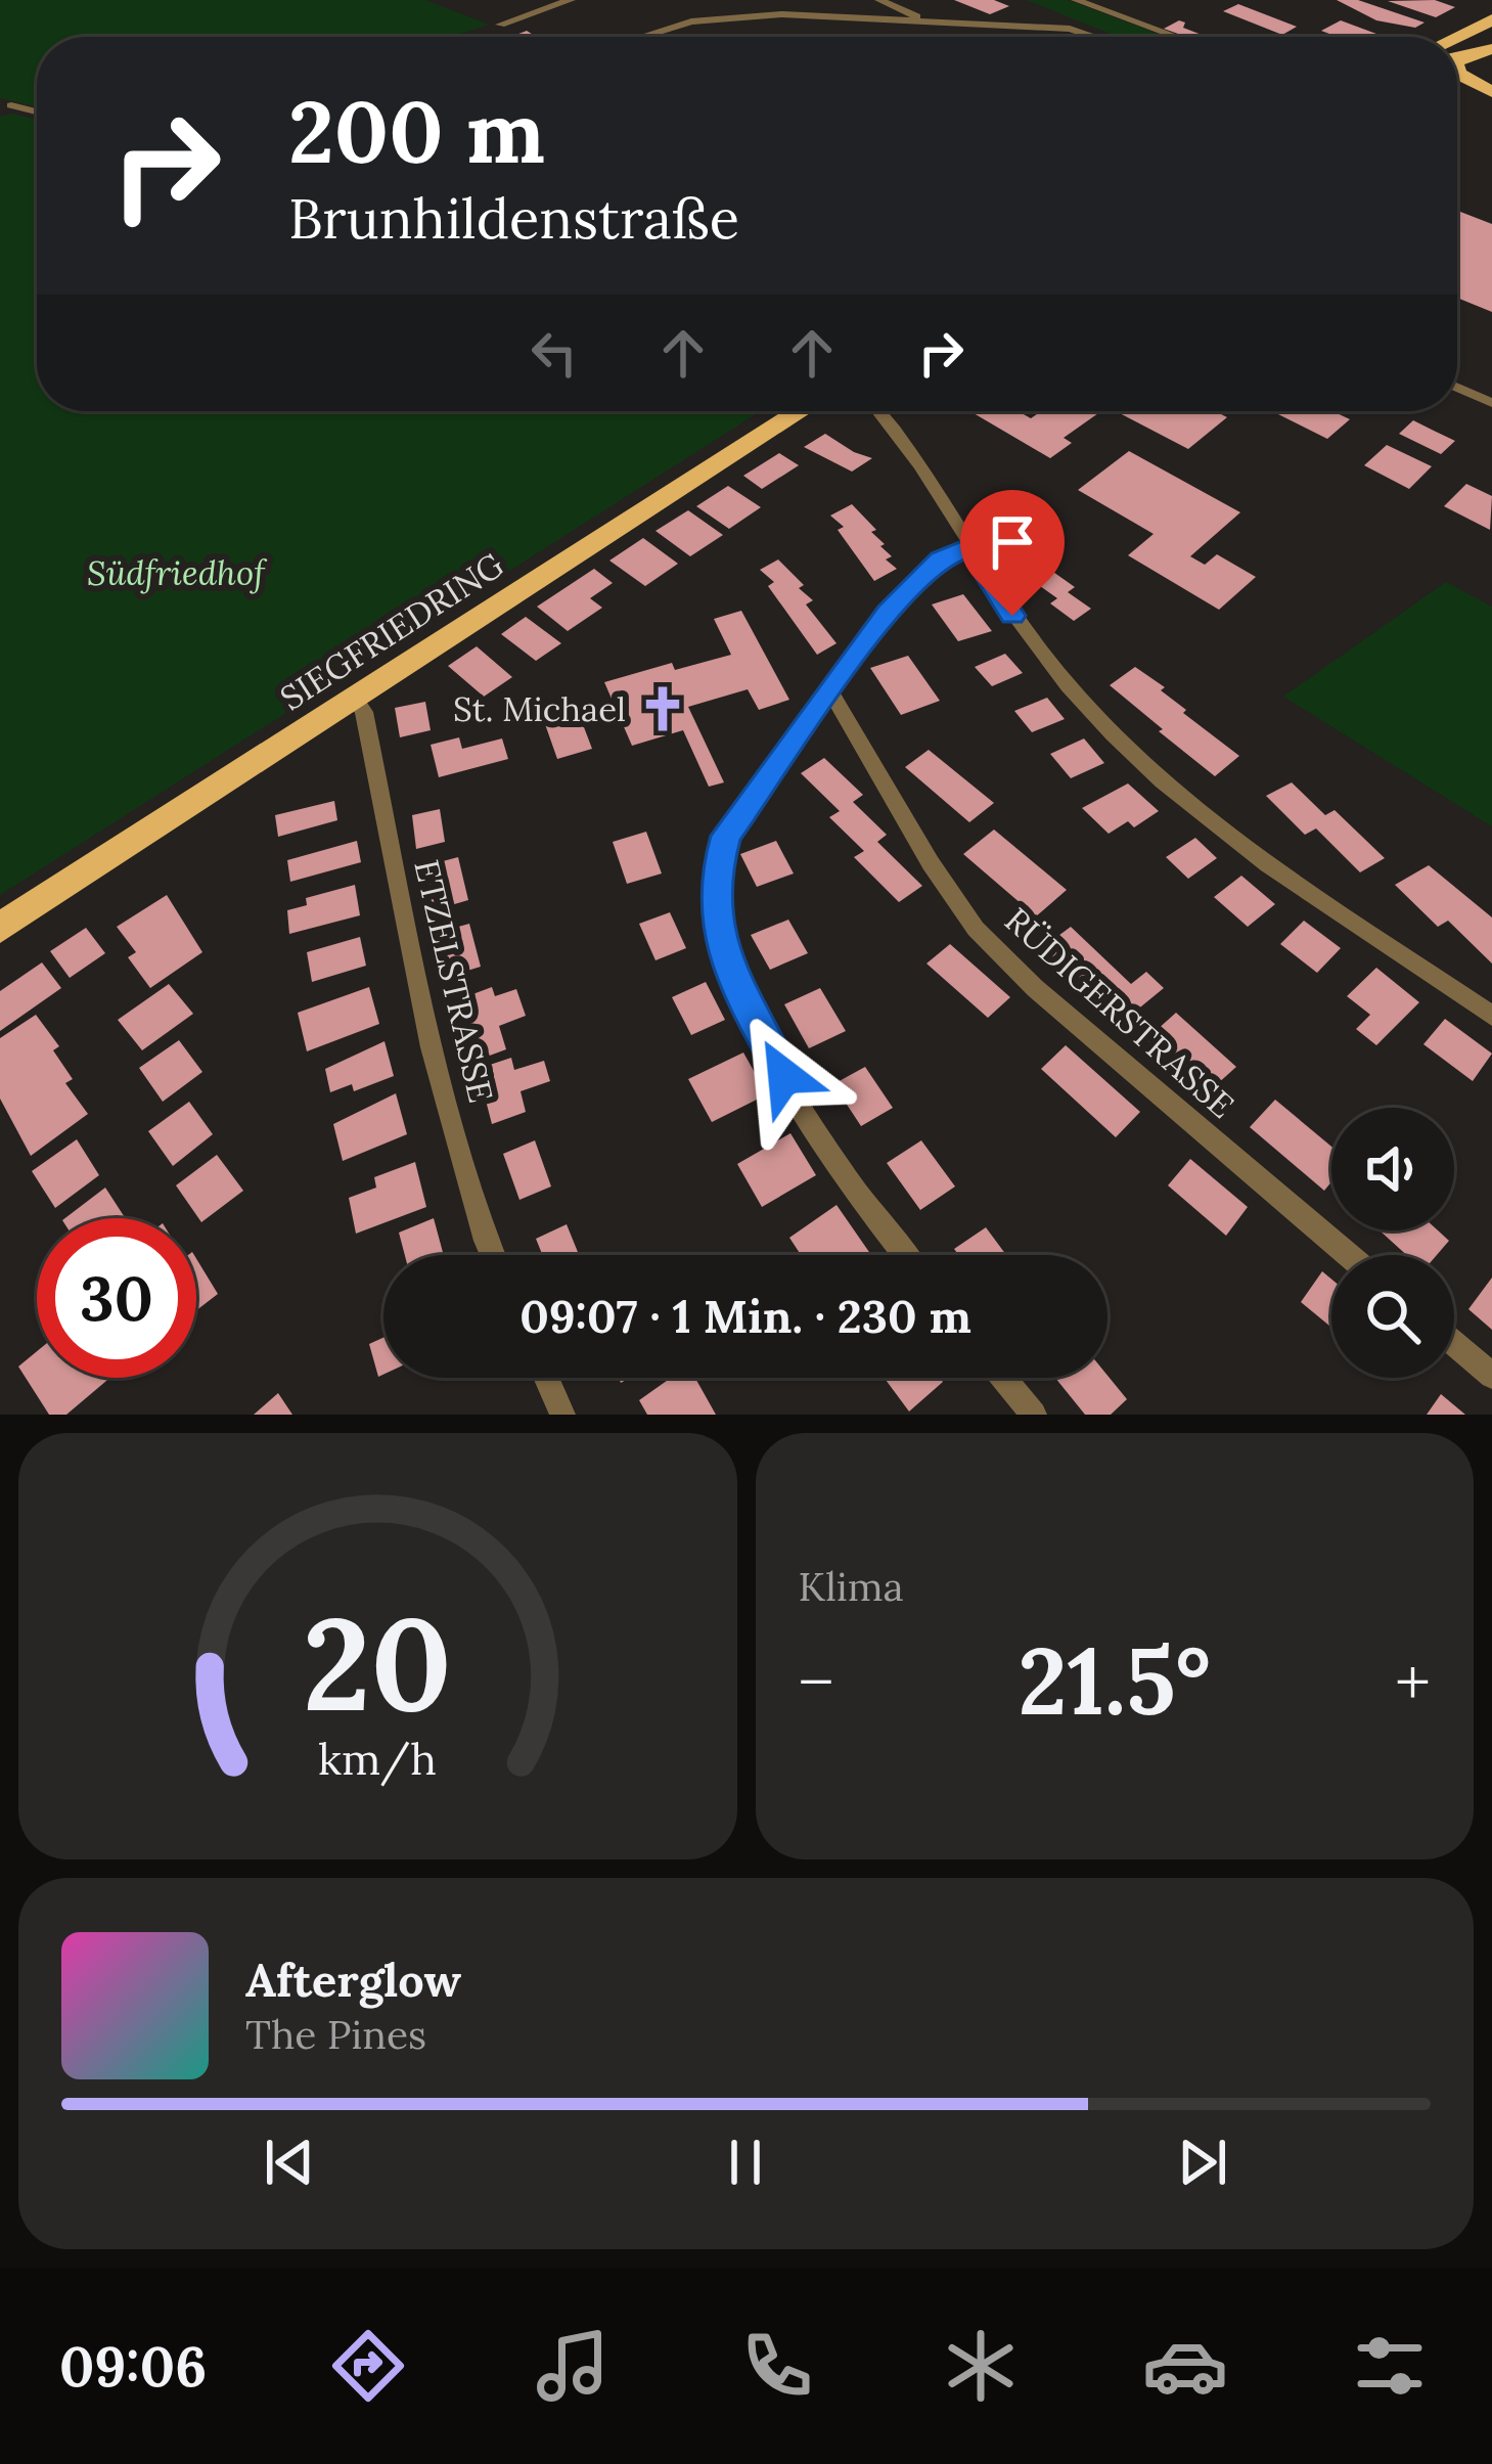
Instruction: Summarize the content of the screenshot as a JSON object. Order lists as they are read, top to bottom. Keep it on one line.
{"streets":{"main road":["SIEGFRIEDRING"],"street":["ETZELSTRASSE","RÜDIGERSTRASSE"]},"crossings":[["SIEGFRIEDRING","ETZELSTRASSE"]],"parks":["Südfriedhof"],"places":{"church":["St. Michael"]},"page":{"turn":["200 m","Brunhildenstraße"],"limit":"30","trip":"09:07 · 1 Min. · 230 m","tile":"Klima","heat":["−","21.5°","+"],"song":["Afterglow","The Pines"],"tabs":"09:06","gauge":["20","km/h"]}}
